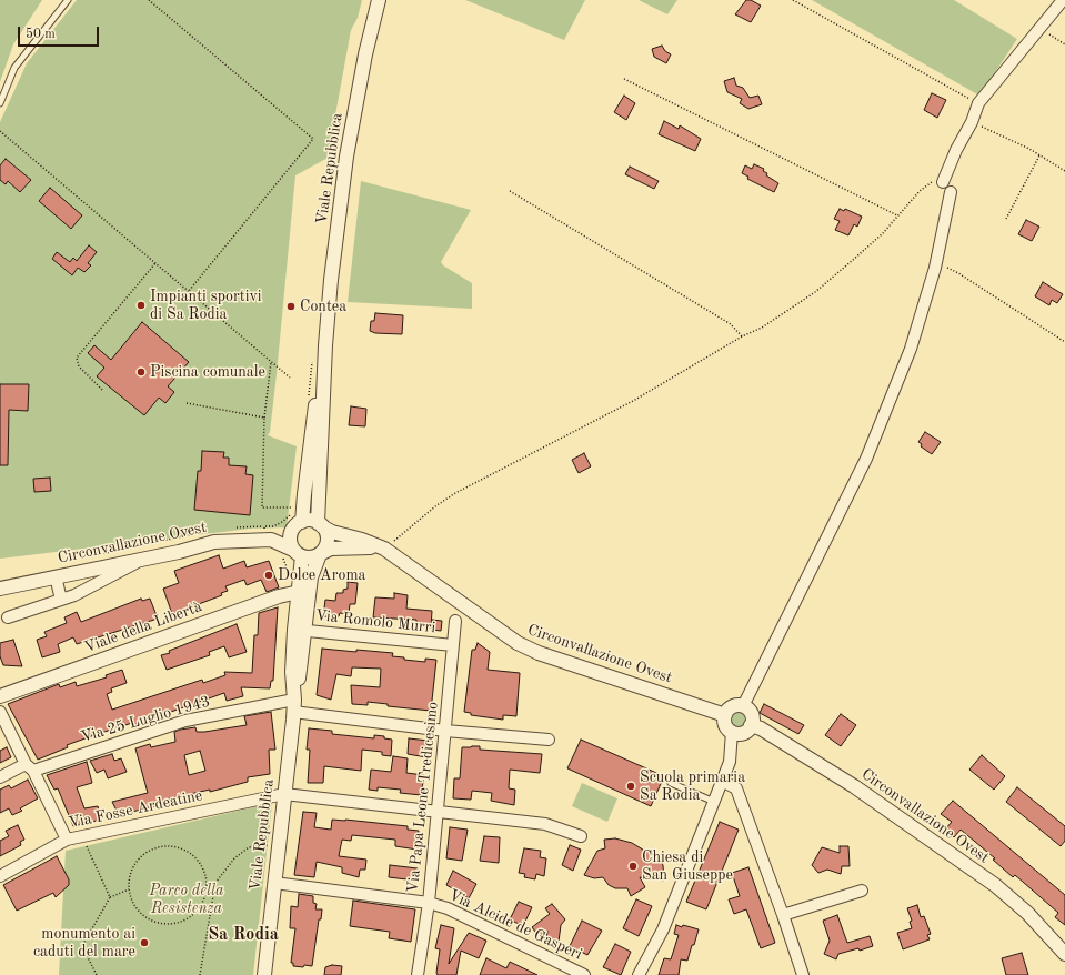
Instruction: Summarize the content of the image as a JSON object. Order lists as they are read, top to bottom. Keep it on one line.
{"streets":{"street":["Viale Repubblica","Circonvallazione Ovest","Via Romolo Murri","Viale della Libertà","Via 25 Luglio 1943","Via Papa Leone Tredicesimo","Via Fosse Ardeatine","Via Alcide de Gasperi"]},"crossings":[["Viale Repubblica","Circonvallazione Ovest"],["Viale Repubblica","Via Romolo Murri"],["Viale Repubblica","Viale della Libertà"],["Viale Repubblica","Via 25 Luglio 1943"],["Viale Repubblica","Via Fosse Ardeatine"],["Viale Repubblica","Via Alcide de Gasperi"],["Via Romolo Murri","Via Papa Leone Tredicesimo"],["Via 25 Luglio 1943","Via Papa Leone Tredicesimo"],["Via Papa Leone Tredicesimo","Via Fosse Ardeatine"],["Via Papa Leone Tredicesimo","Via Alcide de Gasperi"]],"districts":["Sa Rodia"],"parks":["Parco della Resistenza"],"places":["Impianti sportivi di Sa Rodia","Contea","Piscina comunale","Dolce Aroma","Scuola primaria Sa Rodia","Chiesa di San Giuseppe","monumento ai caduti del mare"],"scale_bar":"50 m"}
